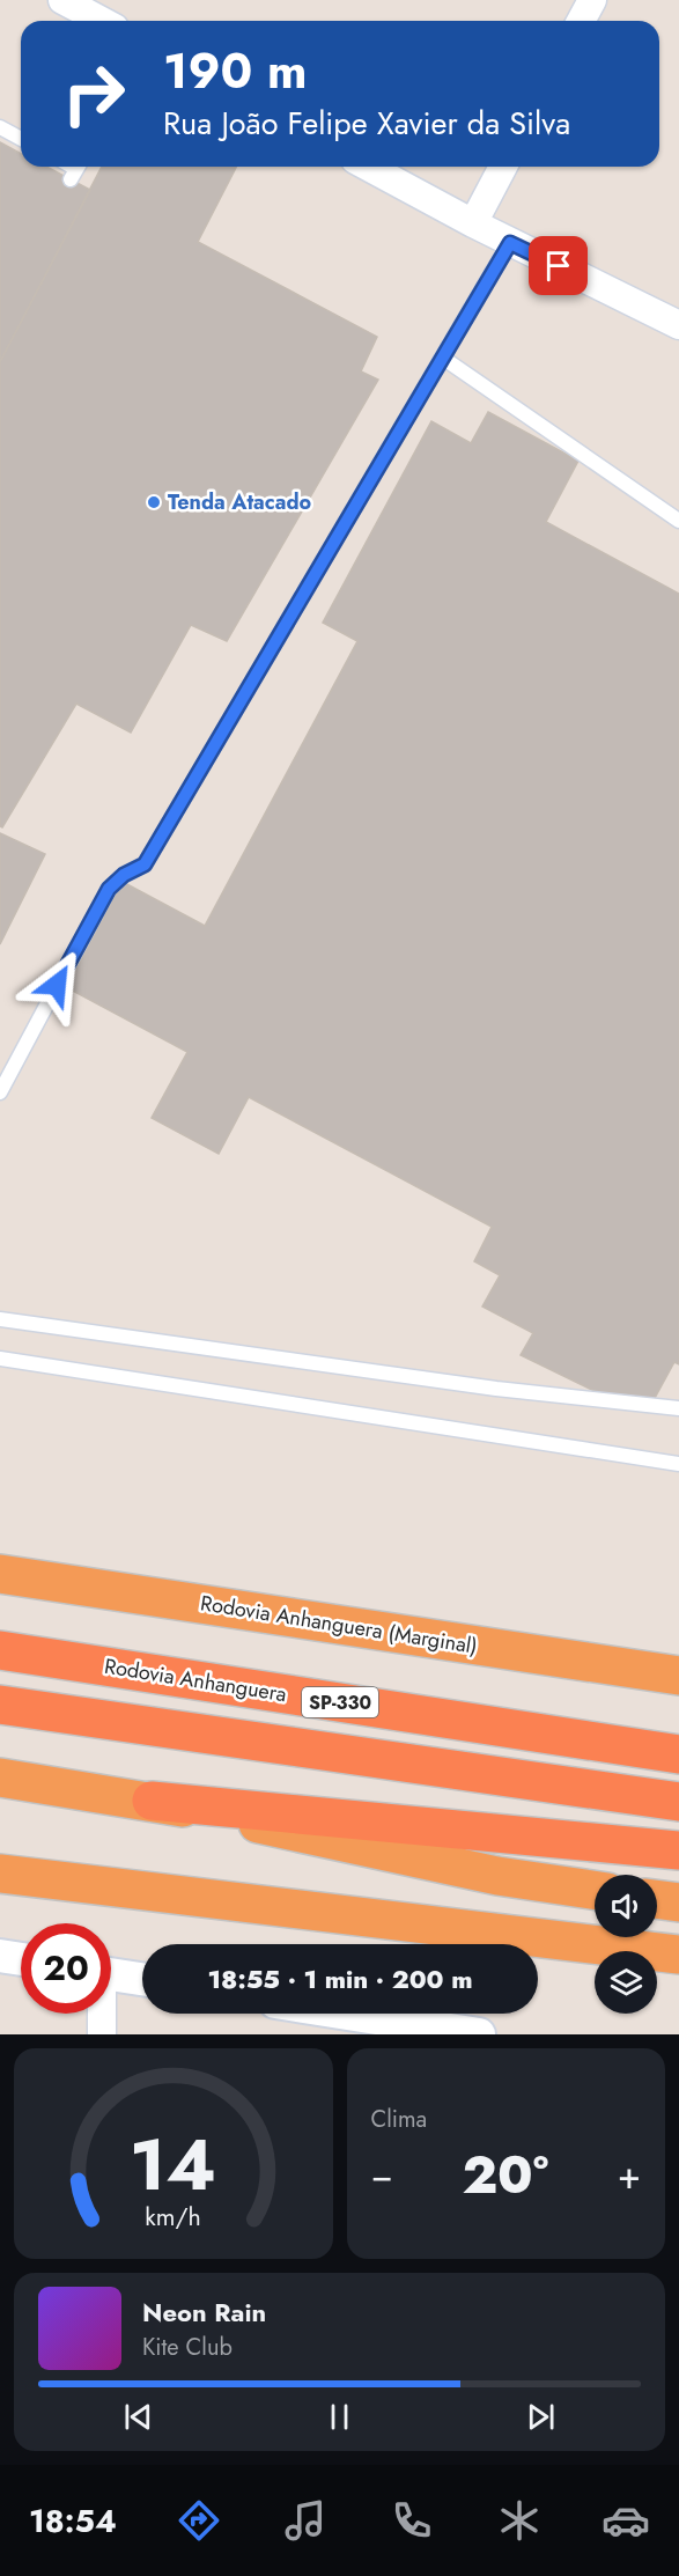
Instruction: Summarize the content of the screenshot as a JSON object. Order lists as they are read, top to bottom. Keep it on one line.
{"streets":{"highway":["Rodovia Anhanguera (Marginal)","Rodovia Anhanguera","SP-330"]},"places":["Tenda Atacado"],"page":{"turn":["190 m","Rua João Felipe Xavier da Silva"],"limit":"20","trip":"18:55 · 1 min · 200 m","tile":"Clima","heat":["−","20°","+"],"song":["Neon Rain","Kite Club"],"tabs":"18:54","gauge":["14","km/h"]}}
